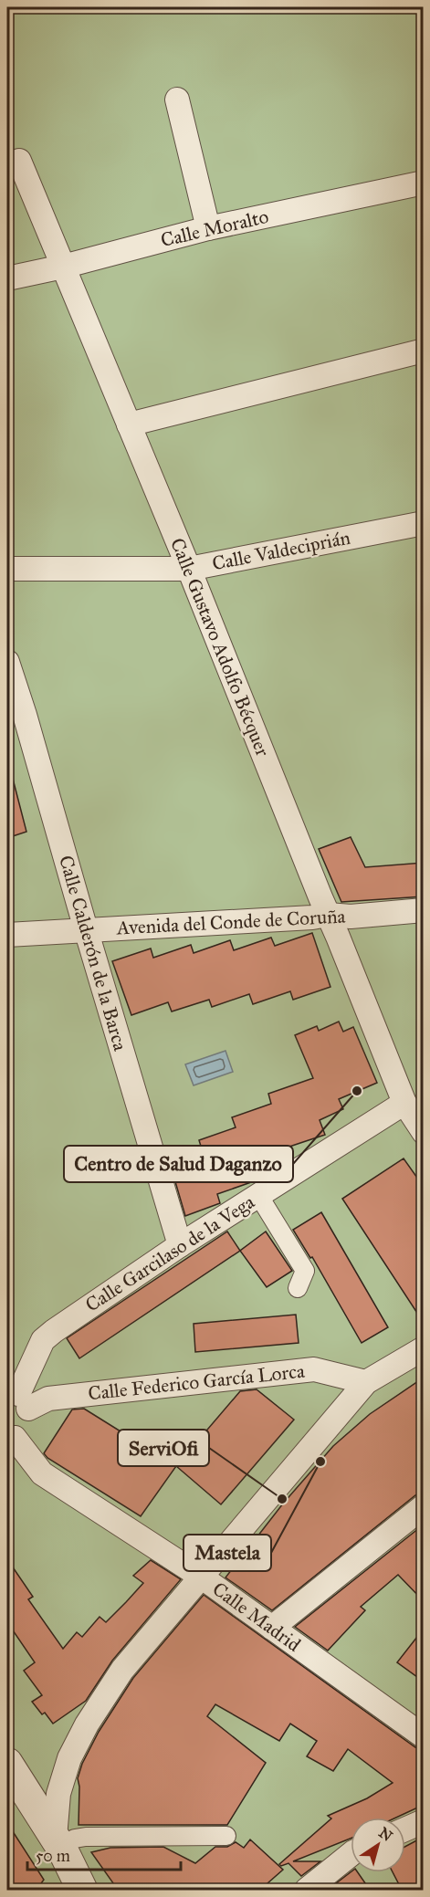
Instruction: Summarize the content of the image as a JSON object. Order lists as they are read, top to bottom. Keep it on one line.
{"streets":{"street":["Calle Moralto","Calle Valdeciprián","Calle Gustavo Adolfo Bécquer","Avenida del Conde de Coruña","Calle Calderón de la Barca","Calle Garcilaso de la Vega","Calle Federico García Lorca","Calle Madrid"]},"crossings":[["Calle Moralto","Calle Gustavo Adolfo Bécquer"],["Calle Valdeciprián","Calle Gustavo Adolfo Bécquer"],["Calle Gustavo Adolfo Bécquer","Avenida del Conde de Coruña"],["Calle Gustavo Adolfo Bécquer","Calle Garcilaso de la Vega"],["Avenida del Conde de Coruña","Calle Calderón de la Barca"],["Calle Calderón de la Barca","Calle Garcilaso de la Vega"],["Calle Garcilaso de la Vega","Calle Federico García Lorca"],["Calle Garcilaso de la Vega","Calle Madrid"]],"places":["Centro de Salud Daganzo","Mastela","ServiOfi"],"scale_bar":"50 m","north":"top right"}
